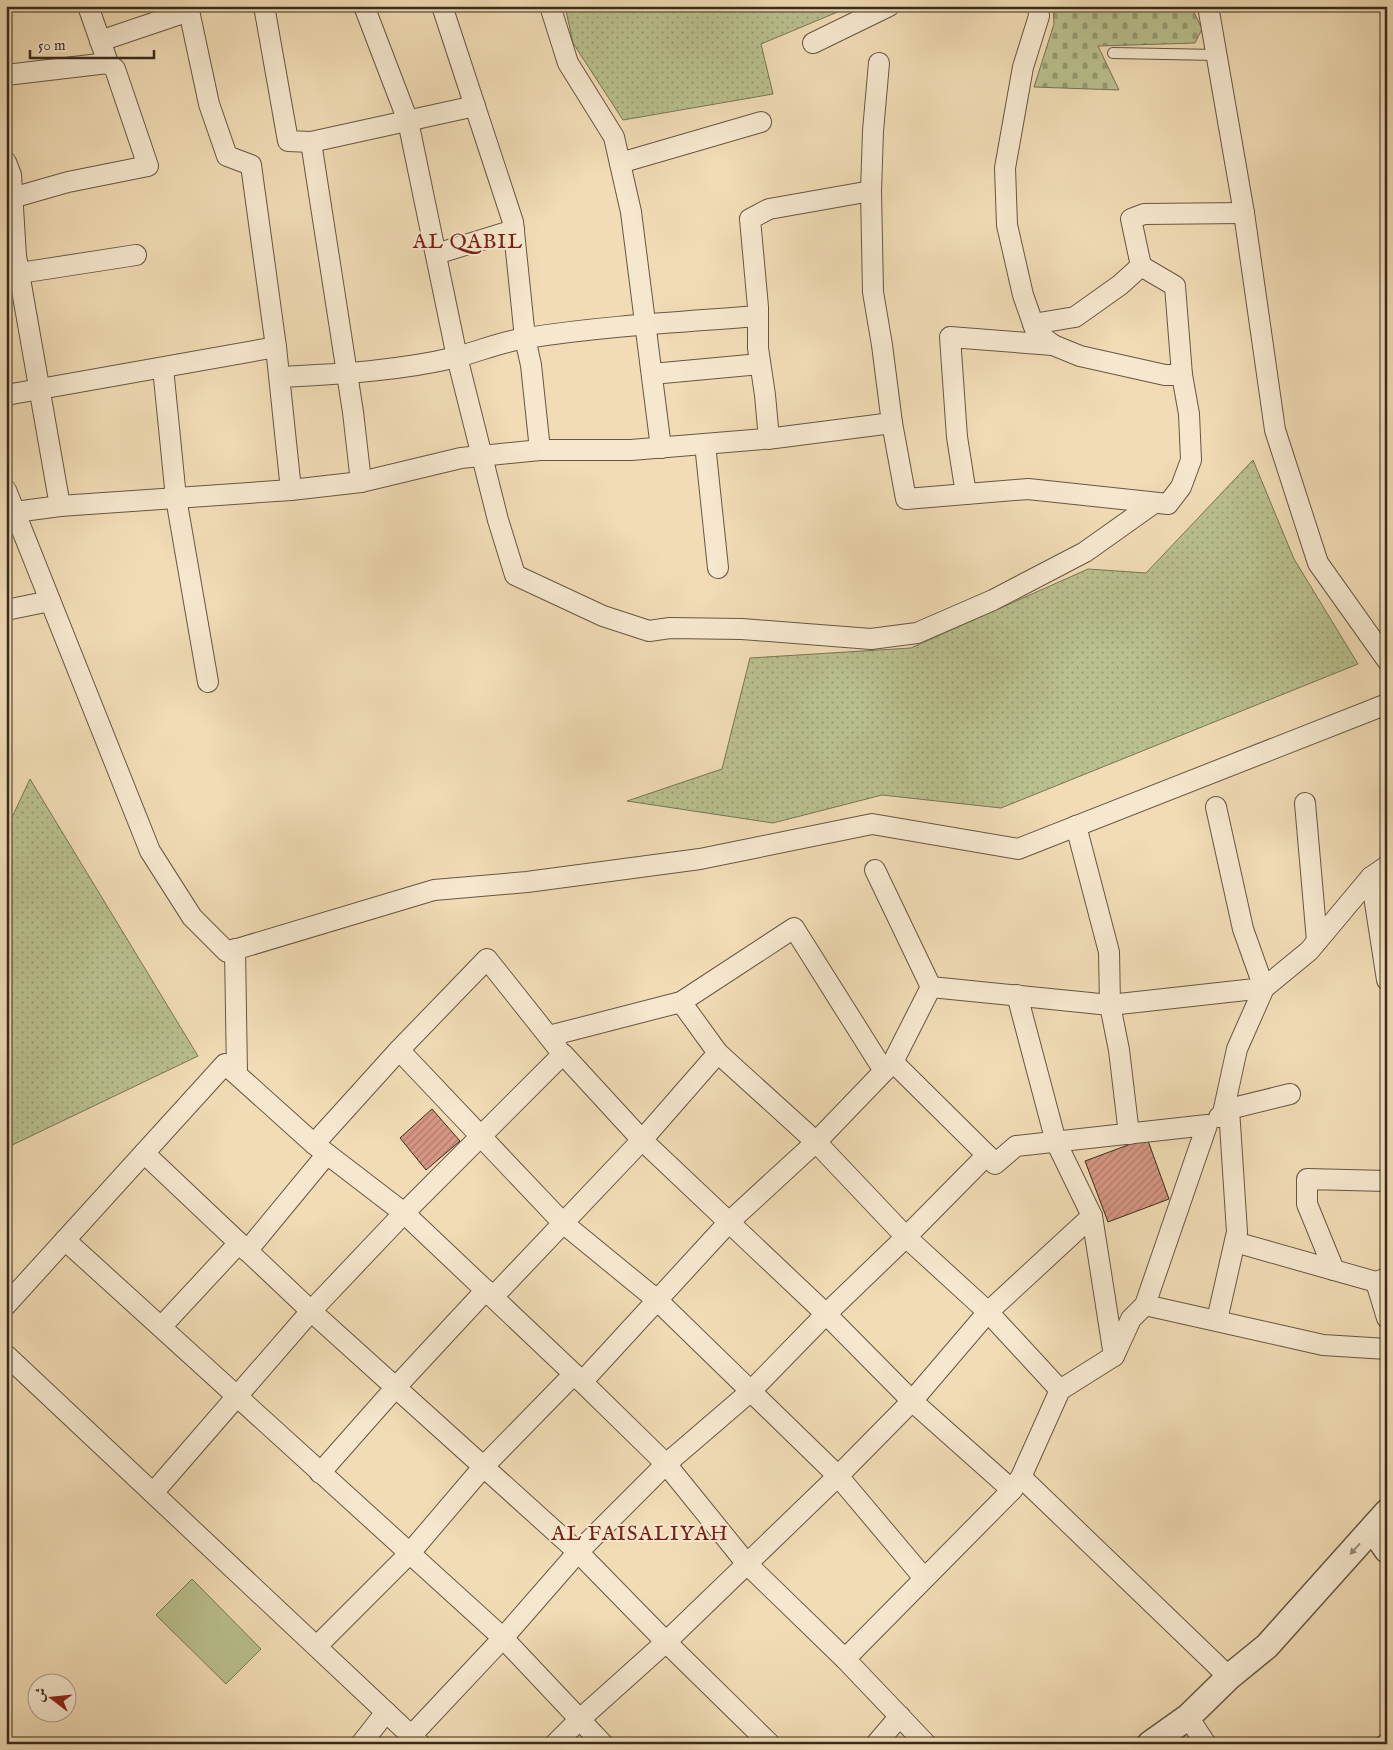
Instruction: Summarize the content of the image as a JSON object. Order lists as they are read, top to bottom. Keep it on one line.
{"districts":["AL QABIL","AL FAISALIYAH"],"scale_bar":"50 m","north":"left"}
